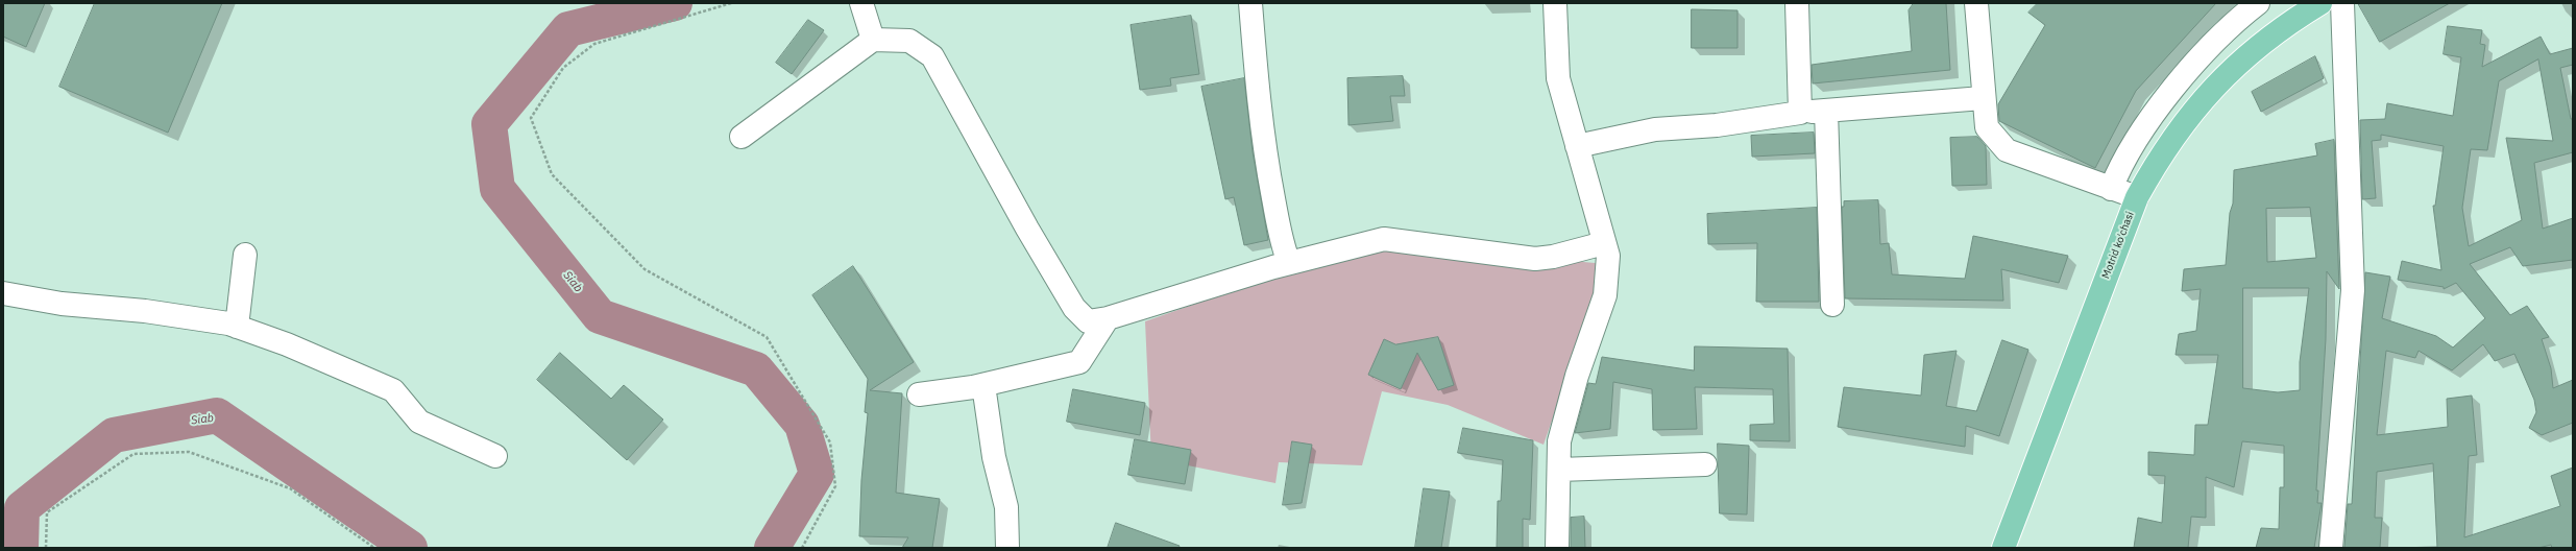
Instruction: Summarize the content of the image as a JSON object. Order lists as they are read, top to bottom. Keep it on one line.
{"streets":{"main road":["Motrid ko'chasi"]},"water":["Siab"]}
